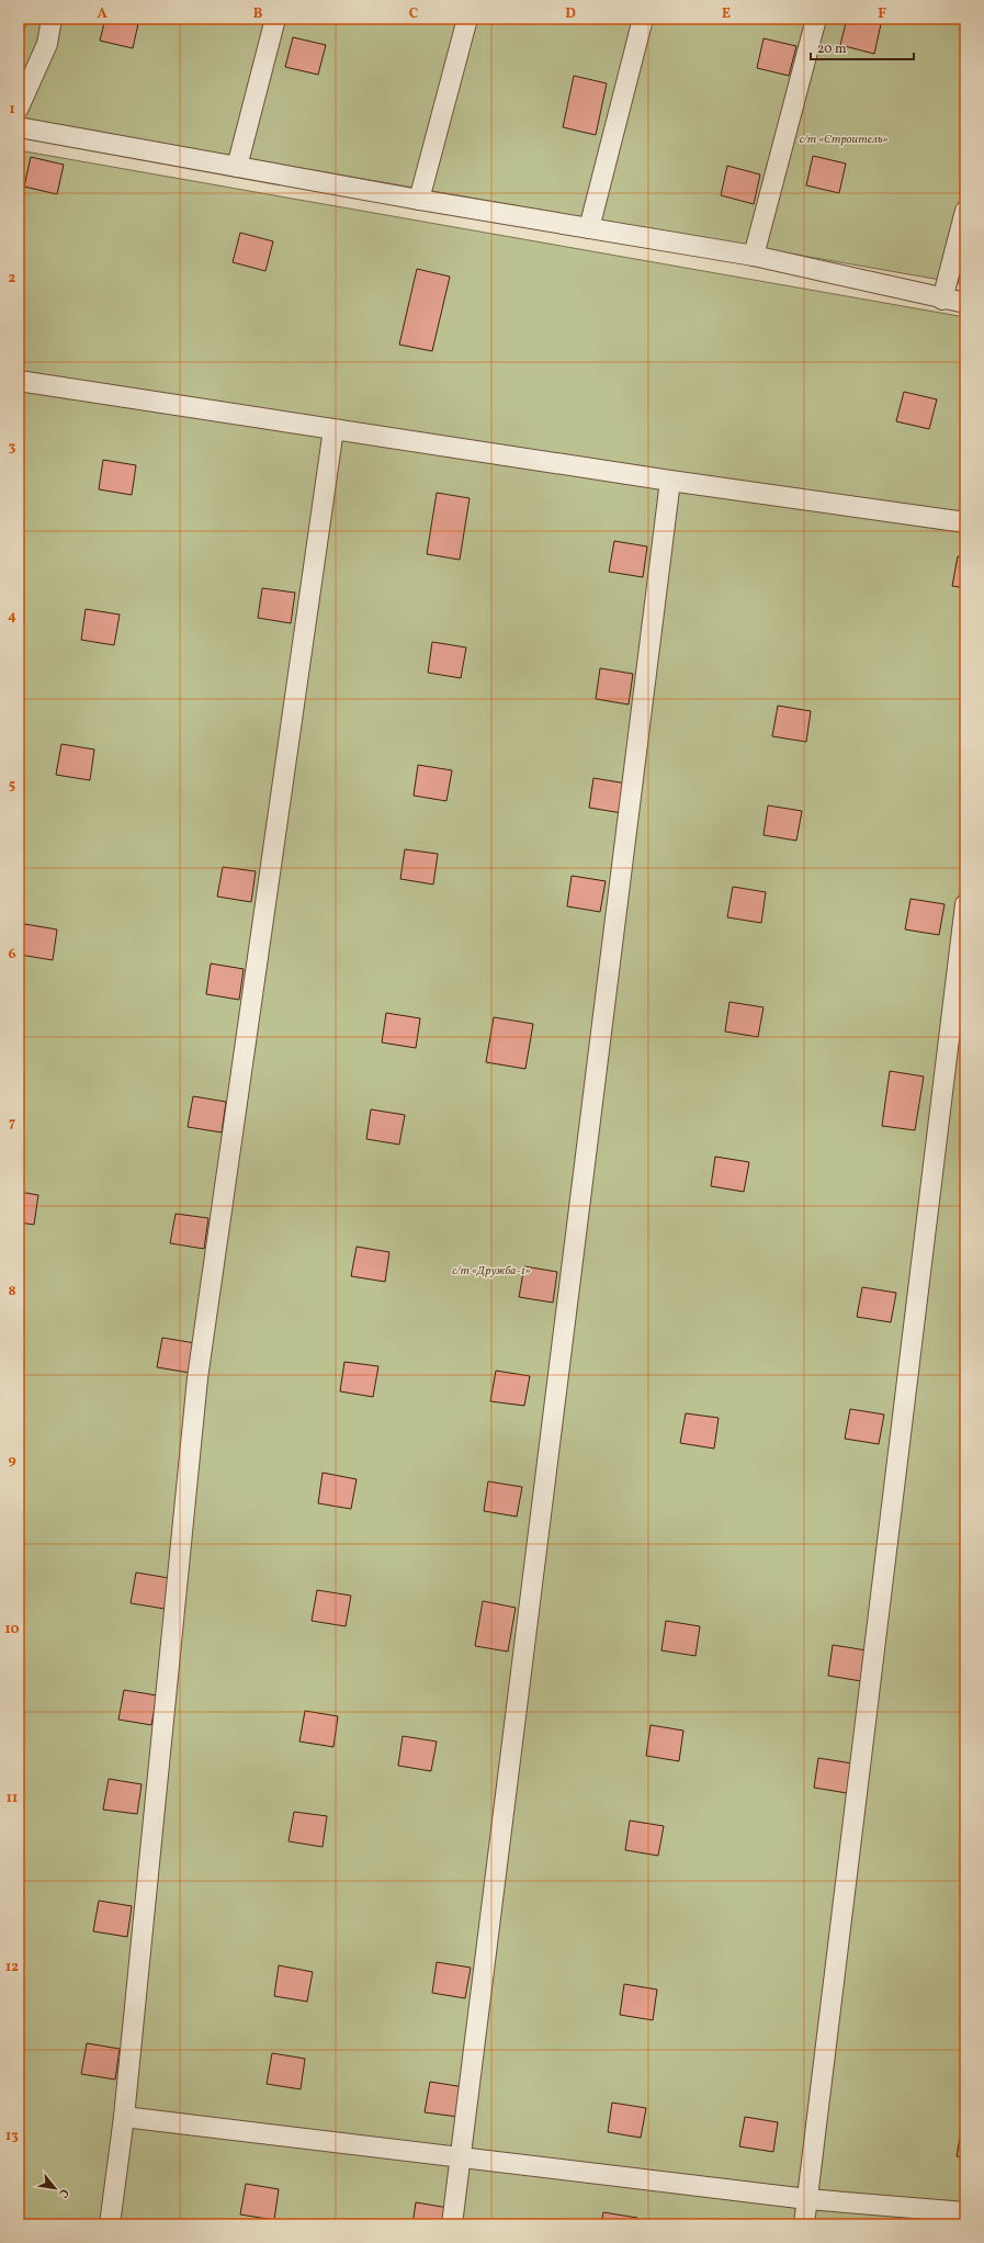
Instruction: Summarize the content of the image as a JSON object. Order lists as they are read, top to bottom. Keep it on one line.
{"parks":["с/т «Строитель»","с/т «Дружба-1»"],"scale_bar":"20 m","north":"bottom right","grid":{"columns":["A","B","C","D","E","F"],"rows":["1","2","3","4","5","6","7","8","9","10","11","12","13"]}}
